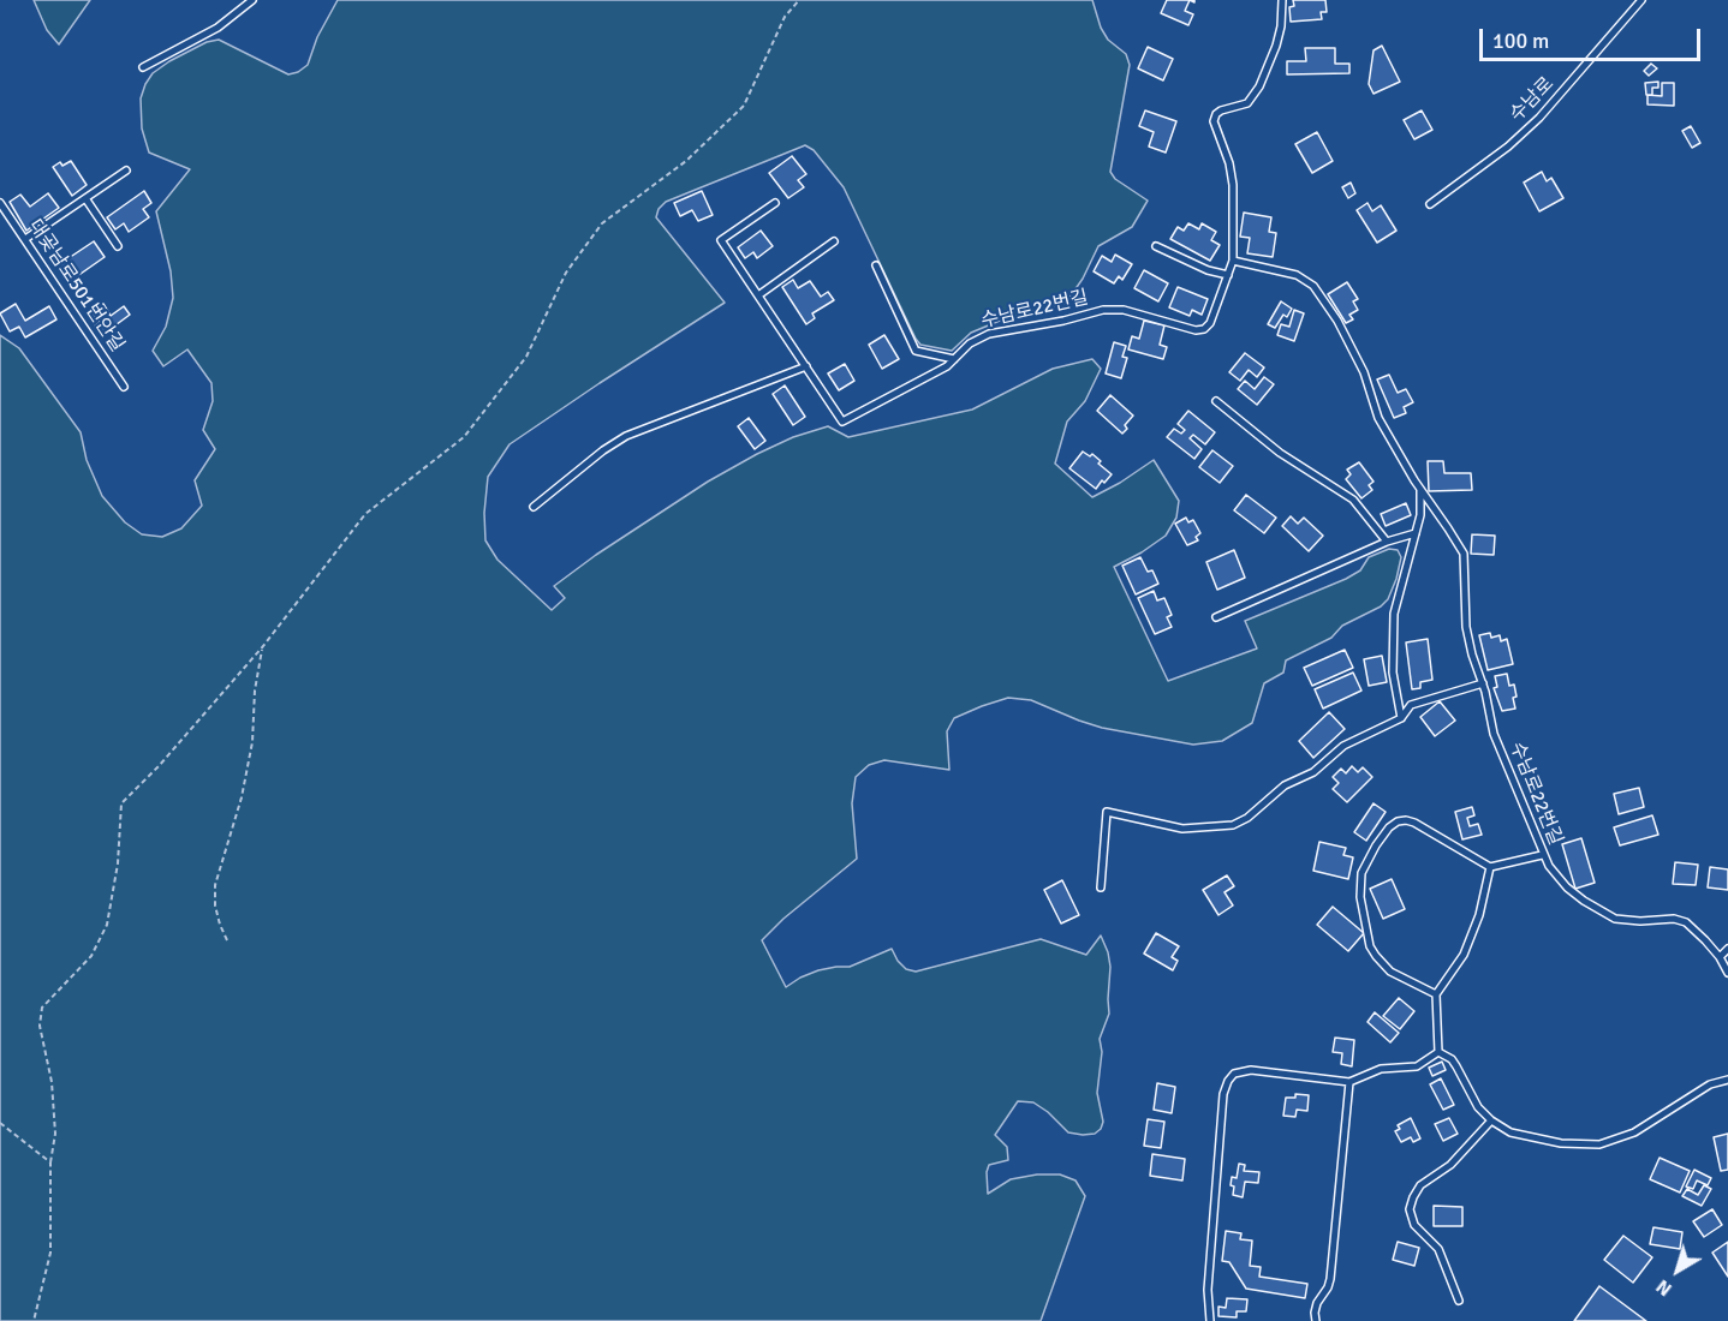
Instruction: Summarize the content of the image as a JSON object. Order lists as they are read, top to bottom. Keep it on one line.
{"streets":{"lane":["수남로","대곶남로501번안길","수남로22번길"]},"scale_bar":"100 m","north":"bottom left"}
